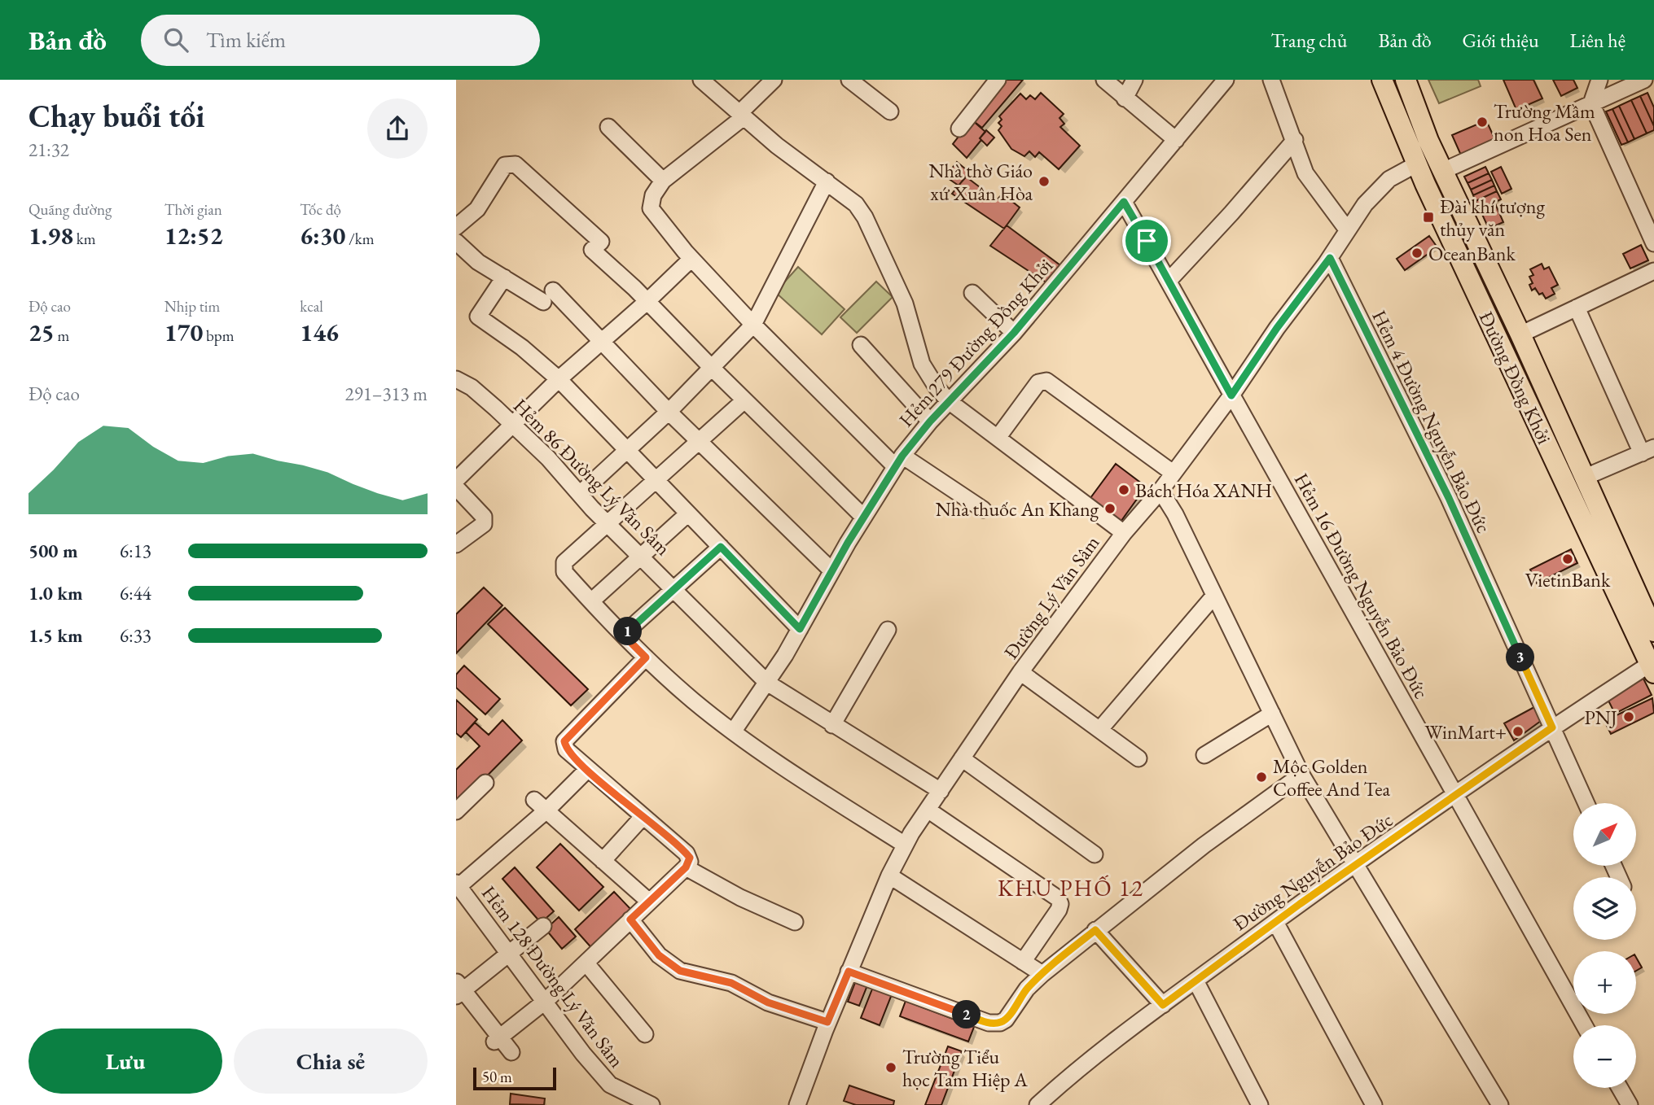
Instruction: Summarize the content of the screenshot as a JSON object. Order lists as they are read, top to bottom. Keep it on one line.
{"streets":{"main road":["Đường Đồng Khởi"],"street":["Hẻm 279 Đường Đồng Khởi","Hẻm 4 Đường Nguyễn Bảo Đức","Hẻm 86 Đường Lý Văn Sâm","Hẻm 16 Đường Nguyễn Bảo Đức","Đường Lý Văn Sâm","Đường Nguyễn Bảo Đức","Hẻm 128 Đường Lý Văn Sâm"]},"crossings":[["Hẻm 279 Đường Đồng Khởi","Hẻm 86 Đường Lý Văn Sâm"],["Hẻm 279 Đường Đồng Khởi","Hẻm 16 Đường Nguyễn Bảo Đức"],["Đường Đồng Khởi","Đường Lý Văn Sâm"],["Đường Đồng Khởi","Đường Nguyễn Bảo Đức"],["Hẻm 4 Đường Nguyễn Bảo Đức","Đường Lý Văn Sâm"],["Hẻm 4 Đường Nguyễn Bảo Đức","Đường Nguyễn Bảo Đức"],["Hẻm 86 Đường Lý Văn Sâm","Đường Lý Văn Sâm"],["Hẻm 16 Đường Nguyễn Bảo Đức","Đường Lý Văn Sâm"],["Hẻm 16 Đường Nguyễn Bảo Đức","Đường Nguyễn Bảo Đức"]],"districts":["KHU PHỐ 12"],"places":{"other":["Trường Mầm non Hoa Sen","Nhà thờ Giáo xứ Xuân Hòa","OceanBank","Bách Hóa XANH","Nhà thuốc An Khang","VietinBank","PNJ","WinMart+","Mộc Golden Coffee And Tea","Trường Tiểu học Tam Hiệp A"],"transit":["Đài khí tượng thủy văn"]},"scale_bar":"50 m","north":"top right","page":{"header":"Bản đồ","search":"Tìm kiếm","nav":["Trang chủ","Bản đồ","Giới thiệu","Liên hệ"],"heading":["Chạy buổi tối","21:32"],"stats":[["Quãng đường","1.98 km"],["Thời gian","12:52"],["Tốc độ","6:30 /km"],["Độ cao","25 m"],["Nhịp tim","170 bpm"],["kcal","146"]],"chart":["Độ cao","291–313 m"],"list":[{"name":"500 m","note":"6:13"},{"name":"1.0 km","note":"6:44"},{"name":"1.5 km","note":"6:33"}],"pins":["1","3","2"],"map_buttons":["+","−"],"buttons":["Lưu","Chia sẻ"],"scale":"50 m"}}
